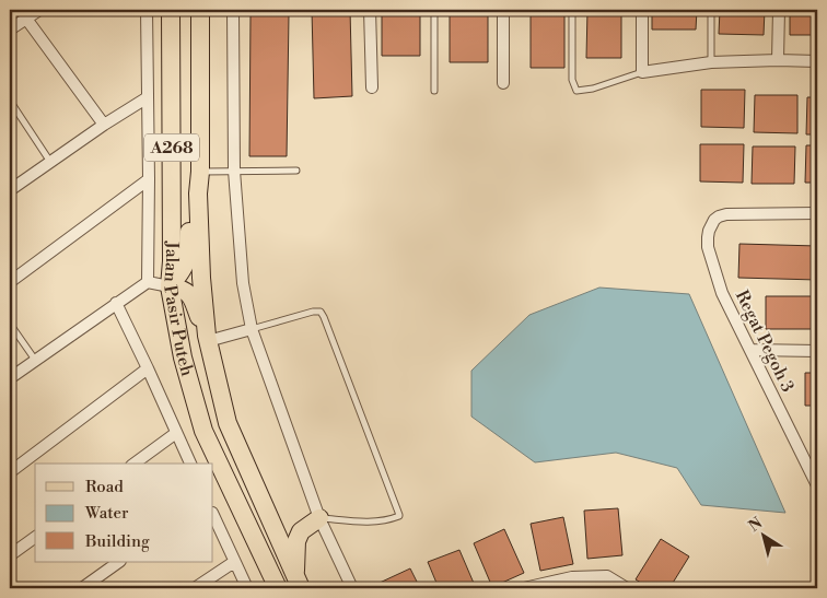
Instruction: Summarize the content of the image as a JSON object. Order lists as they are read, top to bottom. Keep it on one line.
{"streets":{"main road":["A268","Jalan Pasir Puteh"],"street":["Regat Pegoh 3"]},"legend":["Road","Water","Building"],"north":"top left"}
